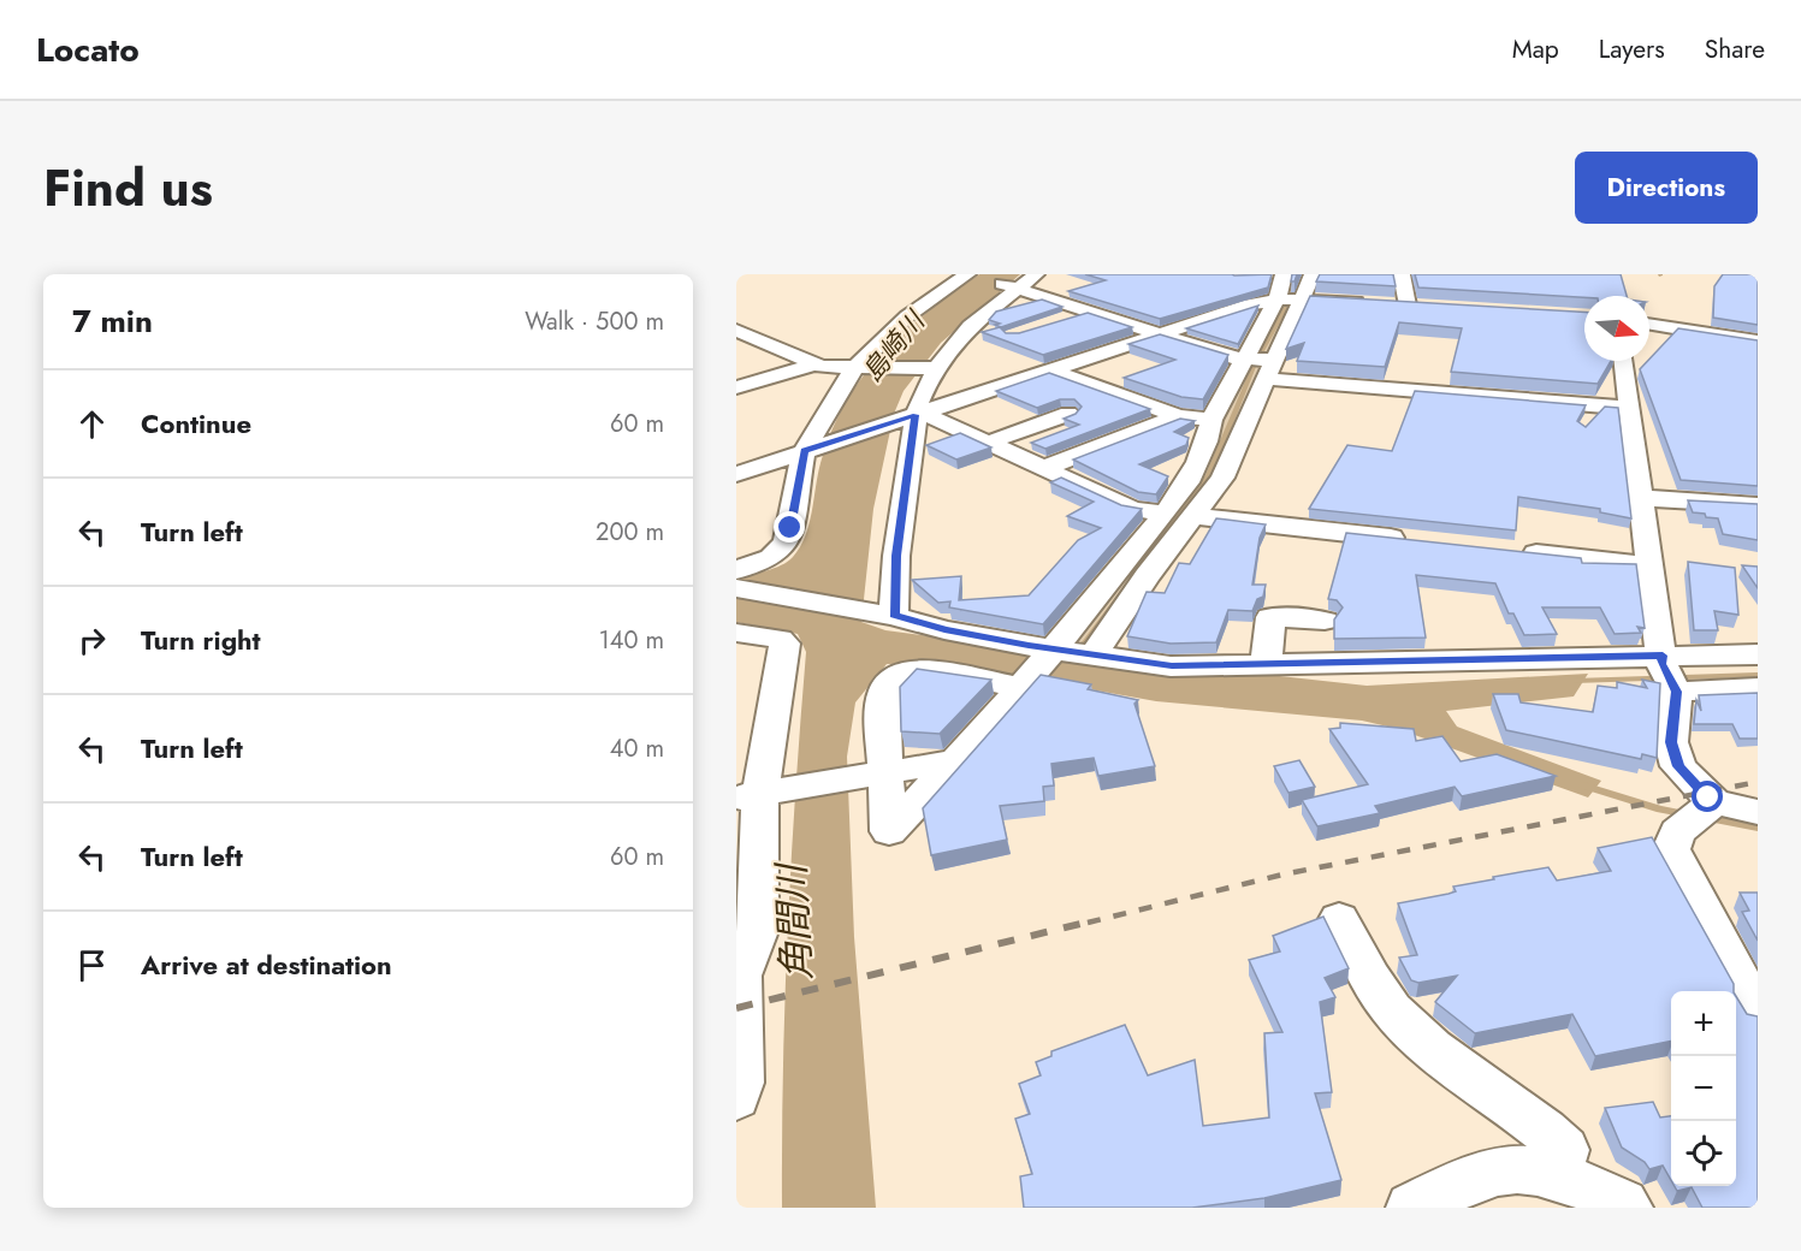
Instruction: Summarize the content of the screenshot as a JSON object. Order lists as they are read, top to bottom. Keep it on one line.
{"water":["島崎川","角間川"],"north":"right","page":{"header":"Locato","nav":["Map","Layers","Share"],"title":"Find us","buttons":"Directions","heading":["7 min","Walk · 500 m"],"list":[["Continue","60 m"],["Turn left","200 m"],["Turn right","140 m"],["Turn left","40 m"],["Turn left","60 m"],"Arrive at destination"],"map_buttons":["+","−"]}}
